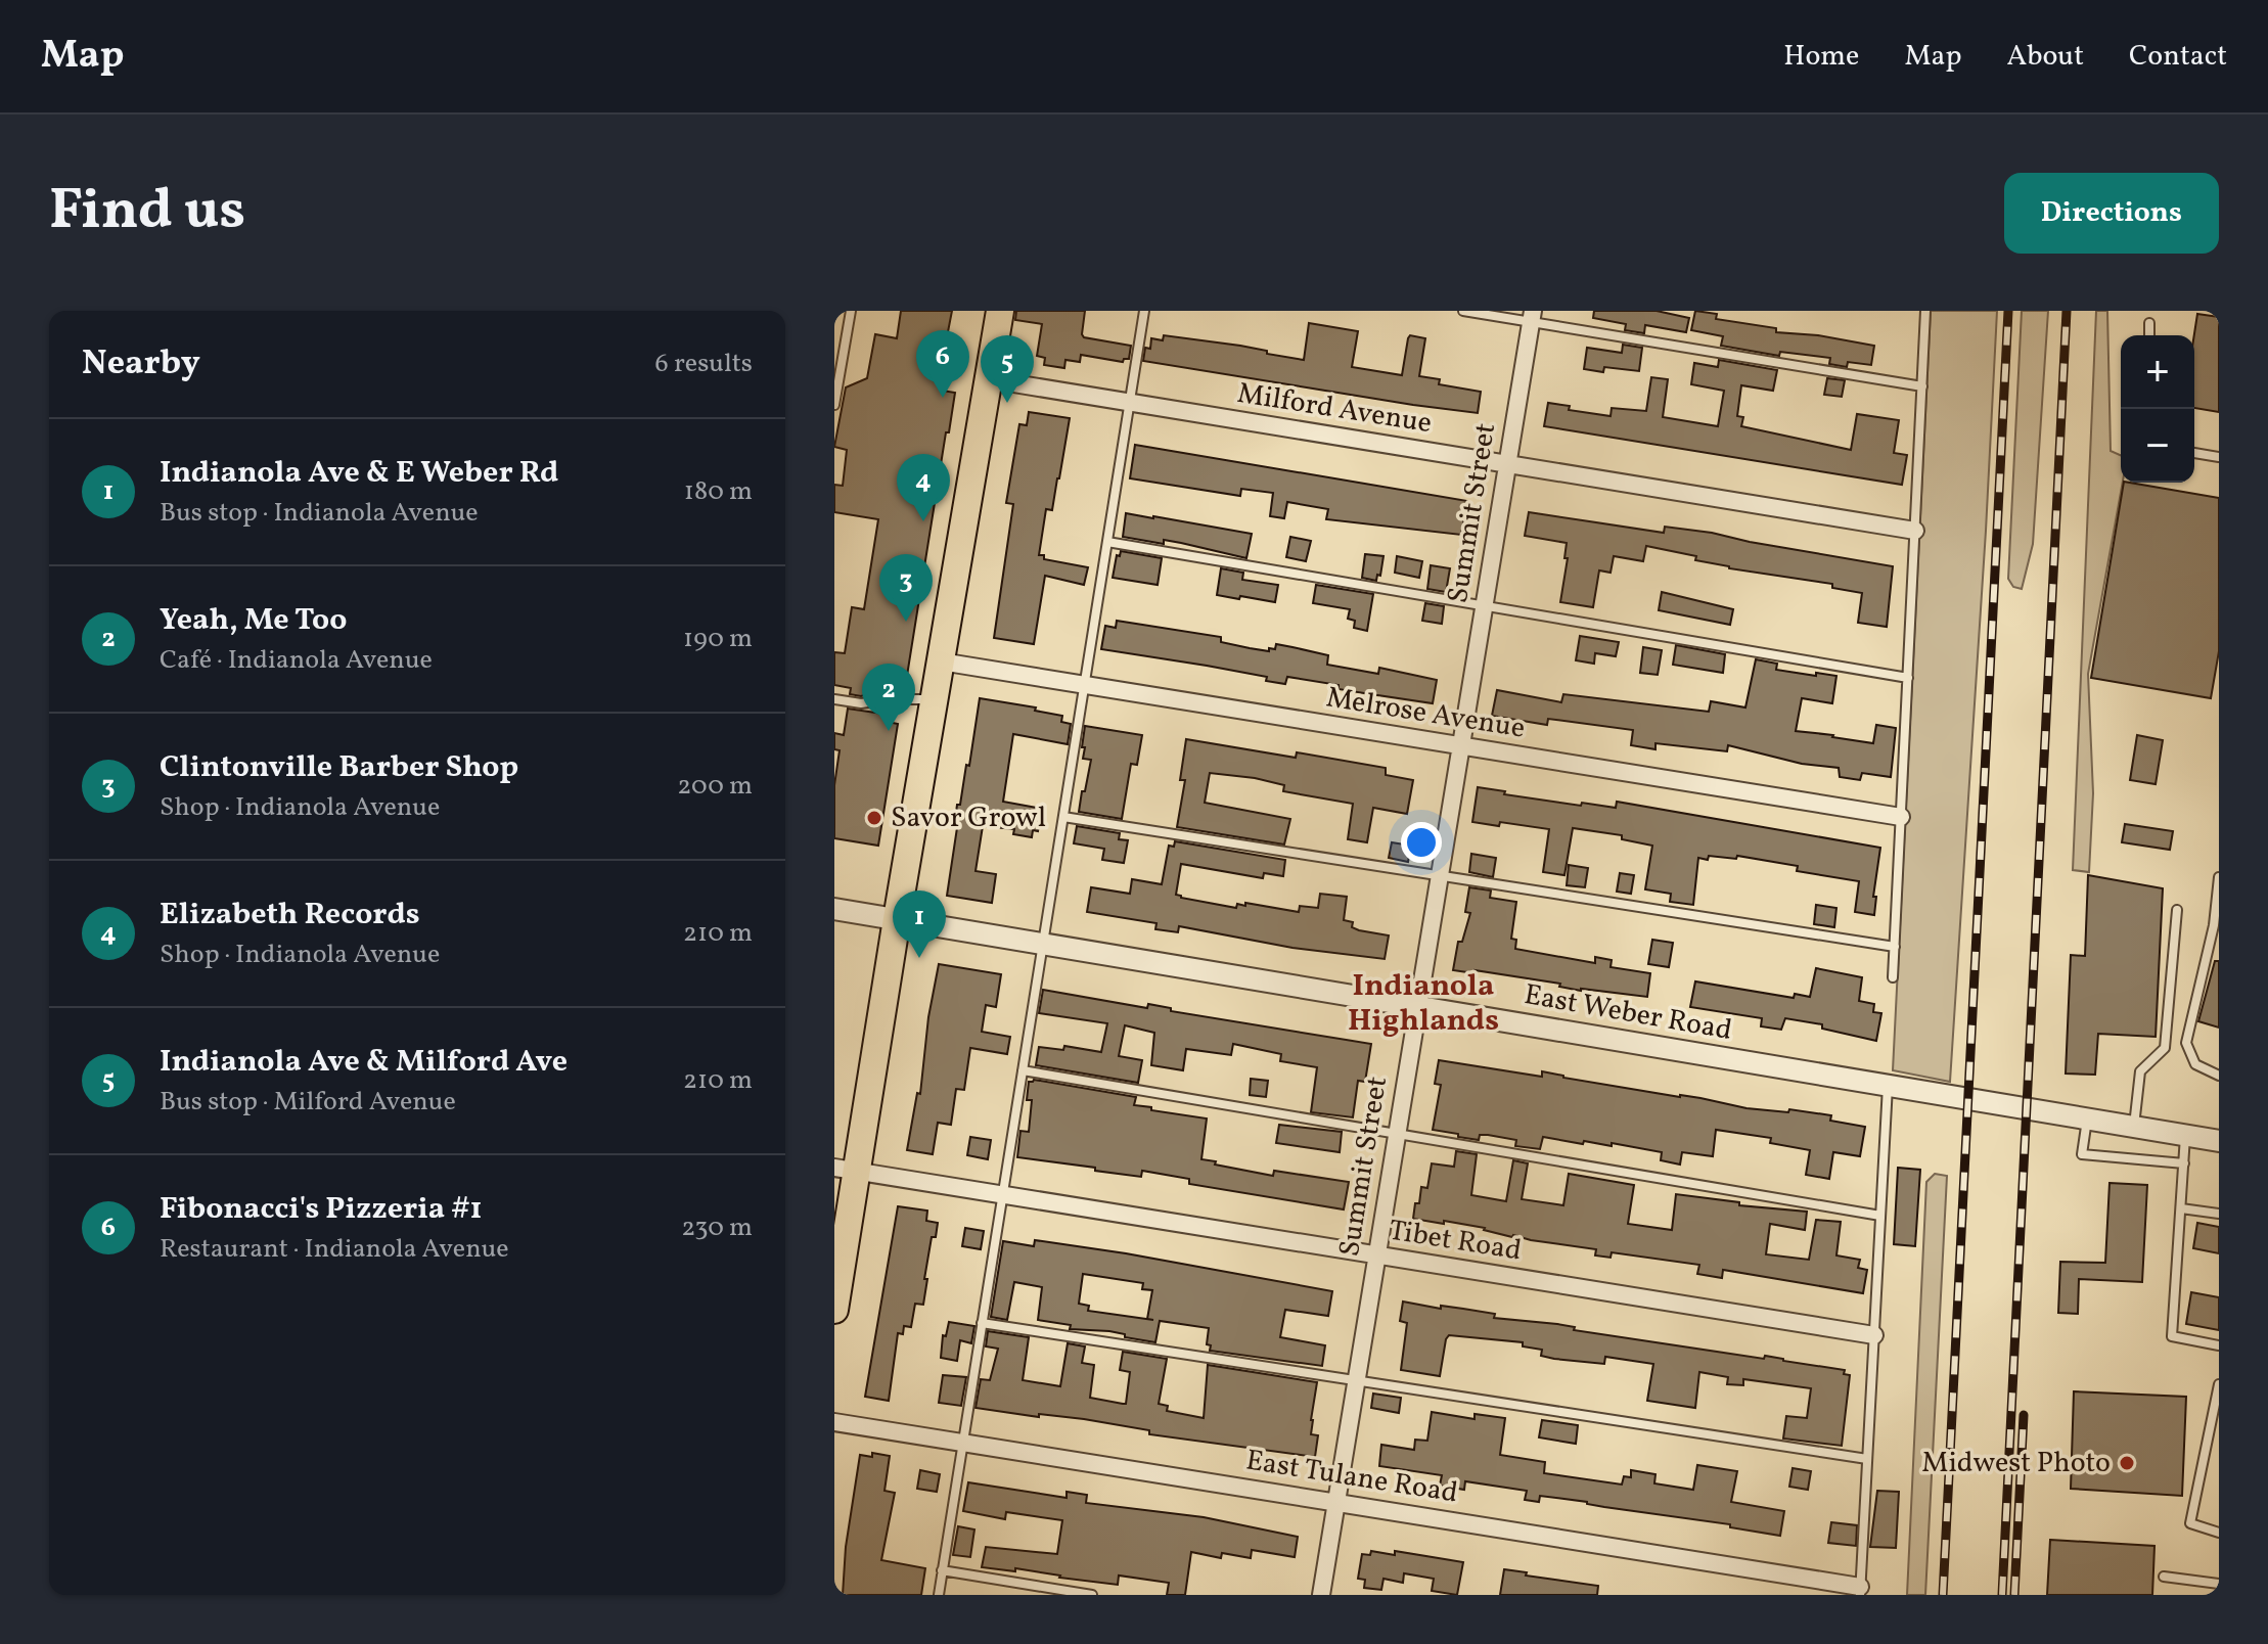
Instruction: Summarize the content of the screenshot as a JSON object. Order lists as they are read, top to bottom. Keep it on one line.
{"streets":{"street":["Milford Avenue","Summit Street","Melrose Avenue","East Weber Road","Tibet Road","East Tulane Road"]},"crossings":[["Milford Avenue","Summit Street"],["Summit Street","Melrose Avenue"],["Summit Street","East Weber Road"],["Summit Street","Tibet Road"],["Summit Street","East Tulane Road"]],"districts":["Indianola Highlands"],"places":["Savor Growl","Midwest Photo"],"page":{"header":"Map","nav":["Home","Map","About","Contact"],"title":"Find us","buttons":"Directions","heading":["Nearby","6 results"],"pins":["6","5","4","3","2","1"],"map_buttons":["+","−"],"list":[{"mark":"1","name":"Indianola Ave & E Weber Rd","note":"Bus stop · Indianola Avenue","value":"180 m"},{"mark":"2","name":"Yeah, Me Too","note":"Café · Indianola Avenue","value":"190 m"},{"mark":"3","name":"Clintonville Barber Shop","note":"Shop · Indianola Avenue","value":"200 m"},{"mark":"4","name":"Elizabeth Records","note":"Shop · Indianola Avenue","value":"210 m"},{"mark":"5","name":"Indianola Ave & Milford Ave","note":"Bus stop · Milford Avenue","value":"210 m"},{"mark":"6","name":"Fibonacci's Pizzeria #1","note":"Restaurant · Indianola Avenue","value":"230 m"}]}}
